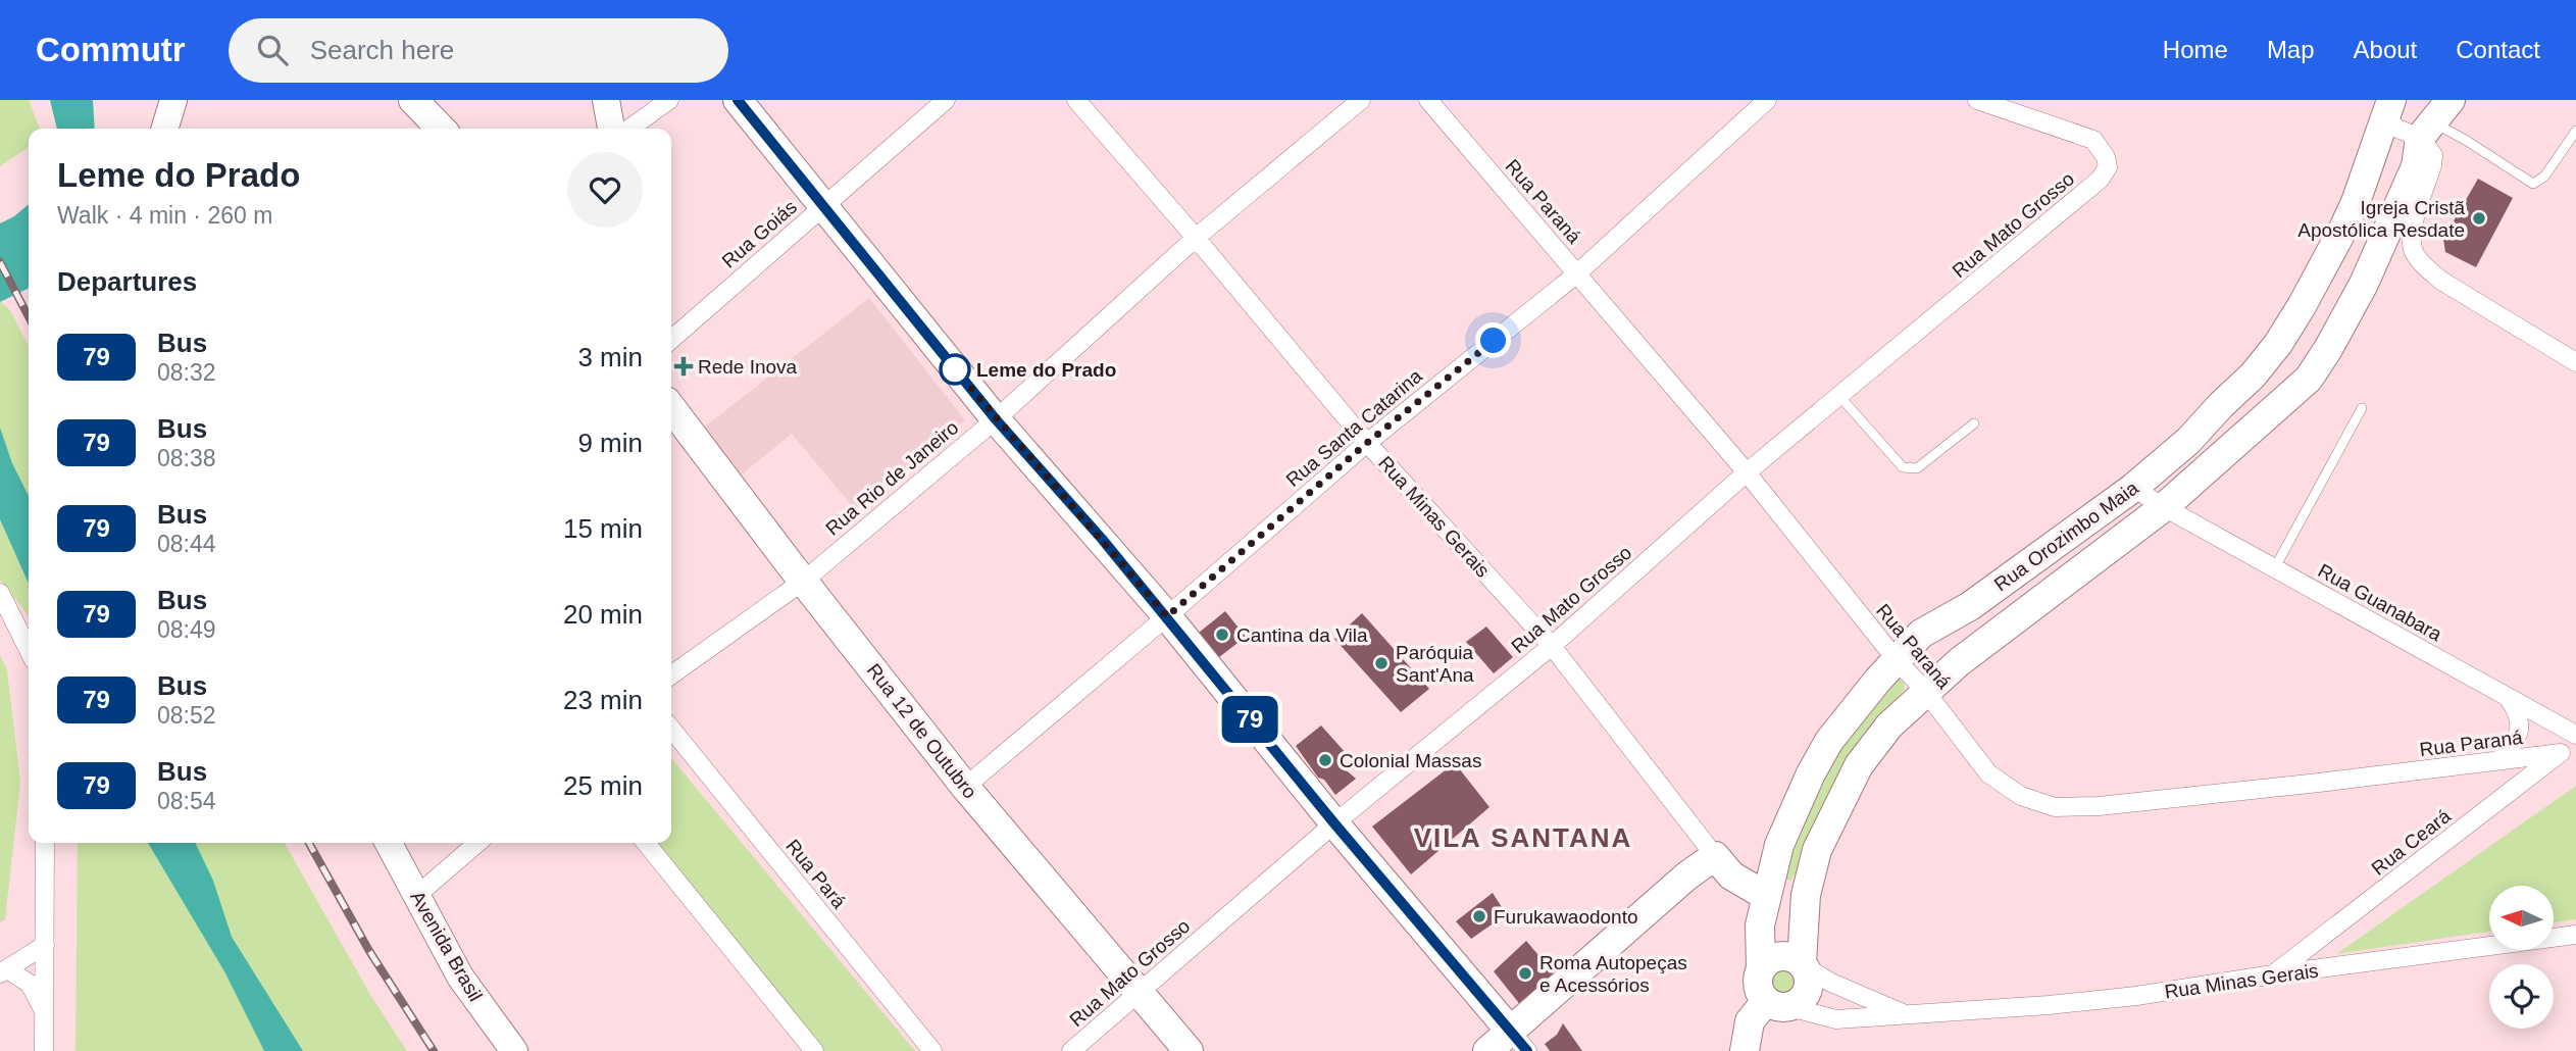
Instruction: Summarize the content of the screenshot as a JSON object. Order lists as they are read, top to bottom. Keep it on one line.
{"streets":{"main road":["Rua Minas Gerais","Rua Orozimbo Maia","Rua 12 de Outubro","Avenida Brasil"],"street":["Rua Paraná","Rua Mato Grosso","Rua Goiás","Rua Santa Catarina","Rua Rio de Janeiro","Rua Guanabara","Rua Ceará","Rua Pará"]},"crossings":[["Rua Paraná","Rua Mato Grosso"],["Rua Paraná","Rua Santa Catarina"],["Rua Paraná","Rua Orozimbo Maia"],["Rua Paraná","Rua Ceará"],["Rua Mato Grosso","Rua Minas Gerais"],["Rua Mato Grosso","Rua 12 de Outubro"],["Rua Santa Catarina","Rua Minas Gerais"],["Rua Santa Catarina","Rua 12 de Outubro"],["Rua Rio de Janeiro","Rua Minas Gerais"],["Rua Rio de Janeiro","Rua 12 de Outubro"],["Rua Minas Gerais","Rua Orozimbo Maia"],["Rua Minas Gerais","Rua Ceará"],["Rua Orozimbo Maia","Rua Guanabara"]],"districts":["VILA SANTANA"],"places":{"other":["Igreja Cristã Apostólica Resdate","Leme do Prado","Cantina da Vila","Paróquia Sant'Ana","Colonial Massas","Furukawaodonto","Roma Autopeças e Acessórios"],"health":["Rede Inova"]},"lines":["bus line 79"],"north":"left","page":{"header":"Commutr","search":"Search here","nav":["Home","Map","About","Contact"],"on_map":"79","heading":[["Leme do Prado","Walk · 4 min · 260 m"],"Departures"],"list":[{"mark":"79","name":"Bus","note":"08:32","value":"3 min"},{"mark":"79","name":"Bus","note":"08:38","value":"9 min"},{"mark":"79","name":"Bus","note":"08:44","value":"15 min"},{"mark":"79","name":"Bus","note":"08:49","value":"20 min"},{"mark":"79","name":"Bus","note":"08:52","value":"23 min"},{"mark":"79","name":"Bus","note":"08:54","value":"25 min"}]}}
